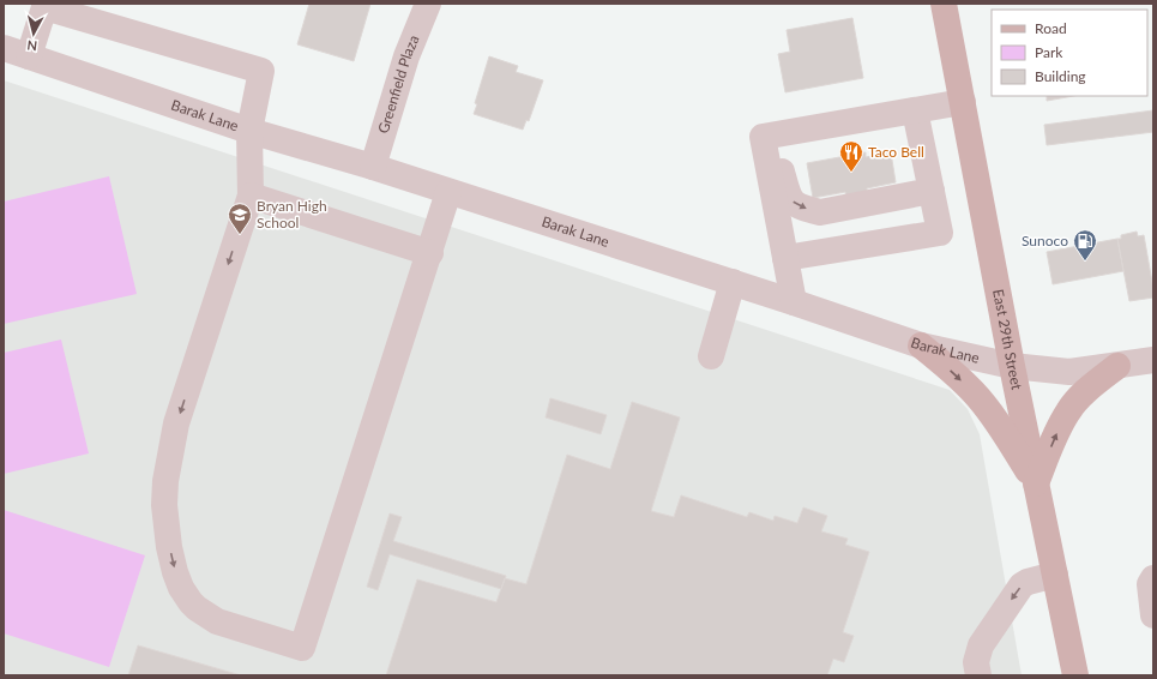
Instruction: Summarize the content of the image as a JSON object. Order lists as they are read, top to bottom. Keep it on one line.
{"streets":{"main road":["East 29th Street"],"street":["Greenfield Plaza","Barak Lane"]},"crossings":[["Greenfield Plaza","Barak Lane"],["Barak Lane","East 29th Street"]],"places":{"restaurant":["Taco Bell"],"school or university":["Bryan High School"],"fuel station":["Sunoco"]},"legend":["Road","Park","Building"],"north":"bottom"}
